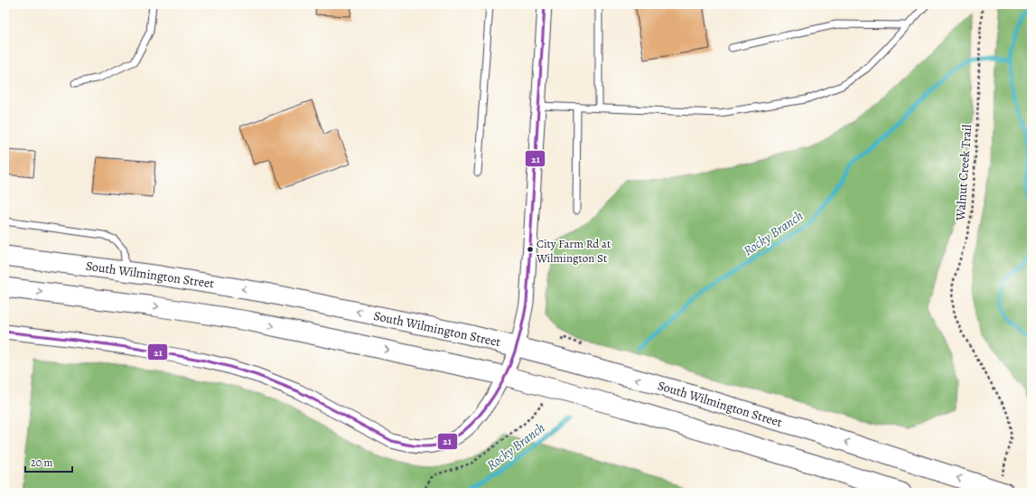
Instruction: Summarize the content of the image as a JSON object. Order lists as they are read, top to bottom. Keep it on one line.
{"streets":{"main road":["South Wilmington Street"],"path":["Walnut Creek Trail"]},"crossings":[["Walnut Creek Trail","South Wilmington Street"]],"water":["Rocky Branch"],"places":["City Farm Rd at Wilmington St"],"lines":["transit line 21"],"scale_bar":"20 m"}
